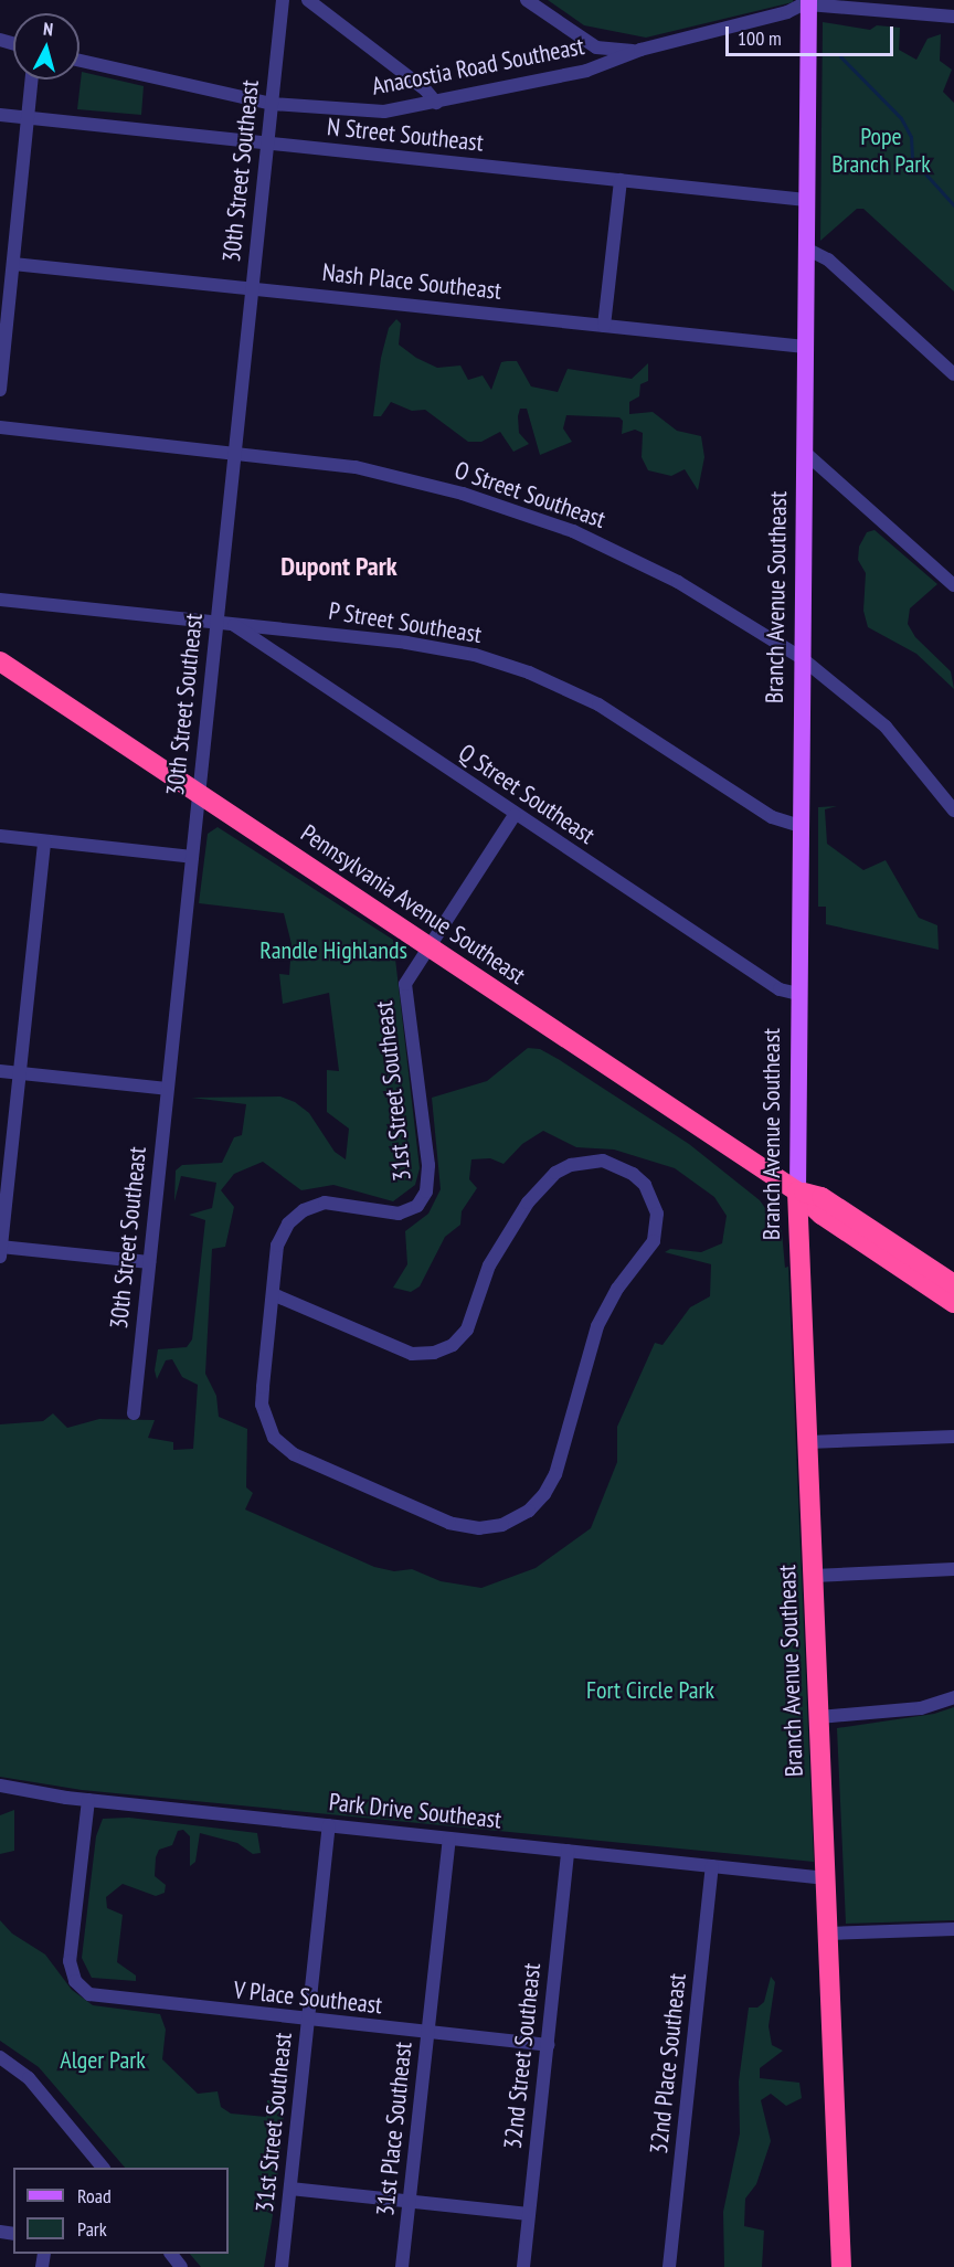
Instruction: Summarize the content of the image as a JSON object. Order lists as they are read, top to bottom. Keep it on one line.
{"streets":{"highway":["Branch Avenue Southeast","Pennsylvania Avenue Southeast"],"street":["Anacostia Road Southeast","N Street Southeast","30th Street Southeast","Nash Place Southeast","O Street Southeast","P Street Southeast","Q Street Southeast","31st Street Southeast","Park Drive Southeast","V Place Southeast","32nd Street Southeast","32nd Place Southeast","31st Place Southeast"]},"crossings":[["Anacostia Road Southeast","30th Street Southeast"],["Anacostia Road Southeast","Branch Avenue Southeast"],["N Street Southeast","30th Street Southeast"],["N Street Southeast","Branch Avenue Southeast"],["30th Street Southeast","Nash Place Southeast"],["30th Street Southeast","O Street Southeast"],["30th Street Southeast","P Street Southeast"],["30th Street Southeast","Pennsylvania Avenue Southeast"],["Nash Place Southeast","Branch Avenue Southeast"],["O Street Southeast","Branch Avenue Southeast"],["Branch Avenue Southeast","P Street Southeast"],["Branch Avenue Southeast","Q Street Southeast"],["Branch Avenue Southeast","Pennsylvania Avenue Southeast"],["Branch Avenue Southeast","Park Drive Southeast"],["P Street Southeast","Q Street Southeast"],["Q Street Southeast","31st Street Southeast"],["Pennsylvania Avenue Southeast","31st Street Southeast"],["31st Street Southeast","Park Drive Southeast"],["31st Street Southeast","V Place Southeast"],["Park Drive Southeast","V Place Southeast"],["Park Drive Southeast","32nd Street Southeast"],["Park Drive Southeast","32nd Place Southeast"],["Park Drive Southeast","31st Place Southeast"],["V Place Southeast","32nd Street Southeast"],["V Place Southeast","31st Place Southeast"]],"districts":["Dupont Park"],"parks":["Pope Branch Park","Randle Highlands","Fort Circle Park","Alger Park"],"legend":["Road","Park"],"scale_bar":"100 m","north":"top"}
